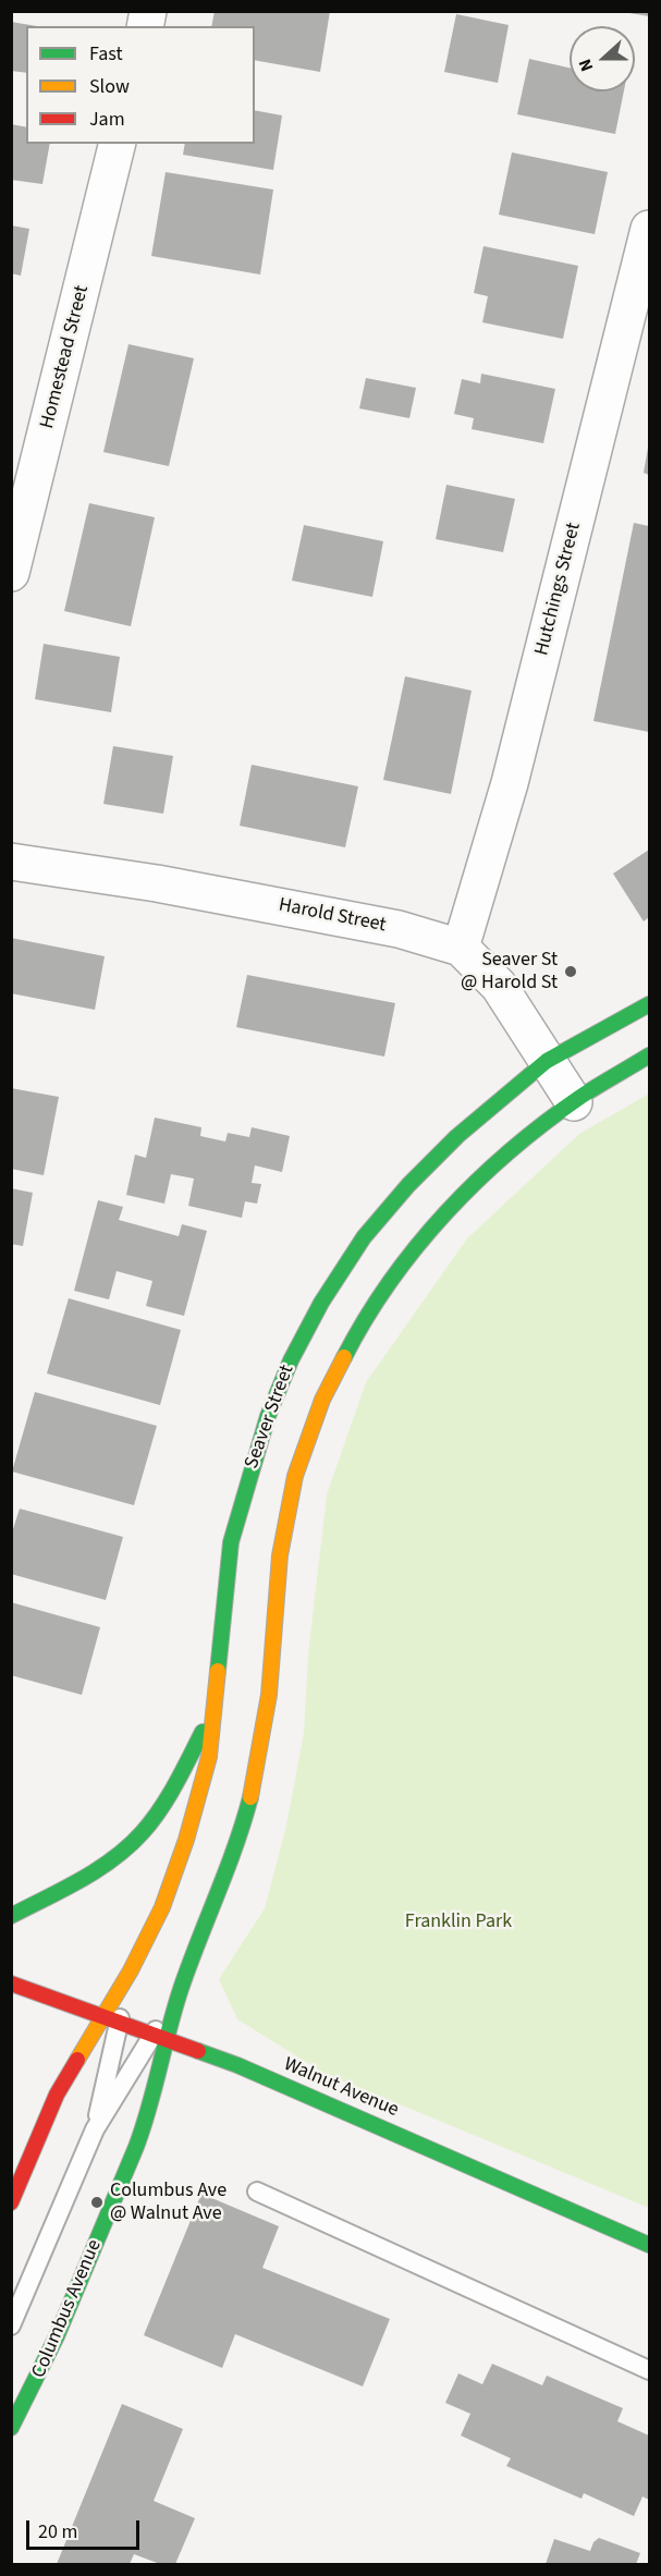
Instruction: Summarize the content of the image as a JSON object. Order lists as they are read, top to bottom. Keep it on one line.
{"streets":{"main road":["Seaver Street","Walnut Avenue","Columbus Avenue"],"street":["Homestead Street","Hutchings Street","Harold Street"]},"crossings":[["Hutchings Street","Harold Street"],["Harold Street","Seaver Street"],["Seaver Street","Walnut Avenue"],["Walnut Avenue","Columbus Avenue"]],"parks":["Franklin Park"],"places":["Seaver St @ Harold St","Columbus Ave @ Walnut Ave"],"legend":["Fast","Slow","Jam"],"scale_bar":"20 m","north":"left"}
